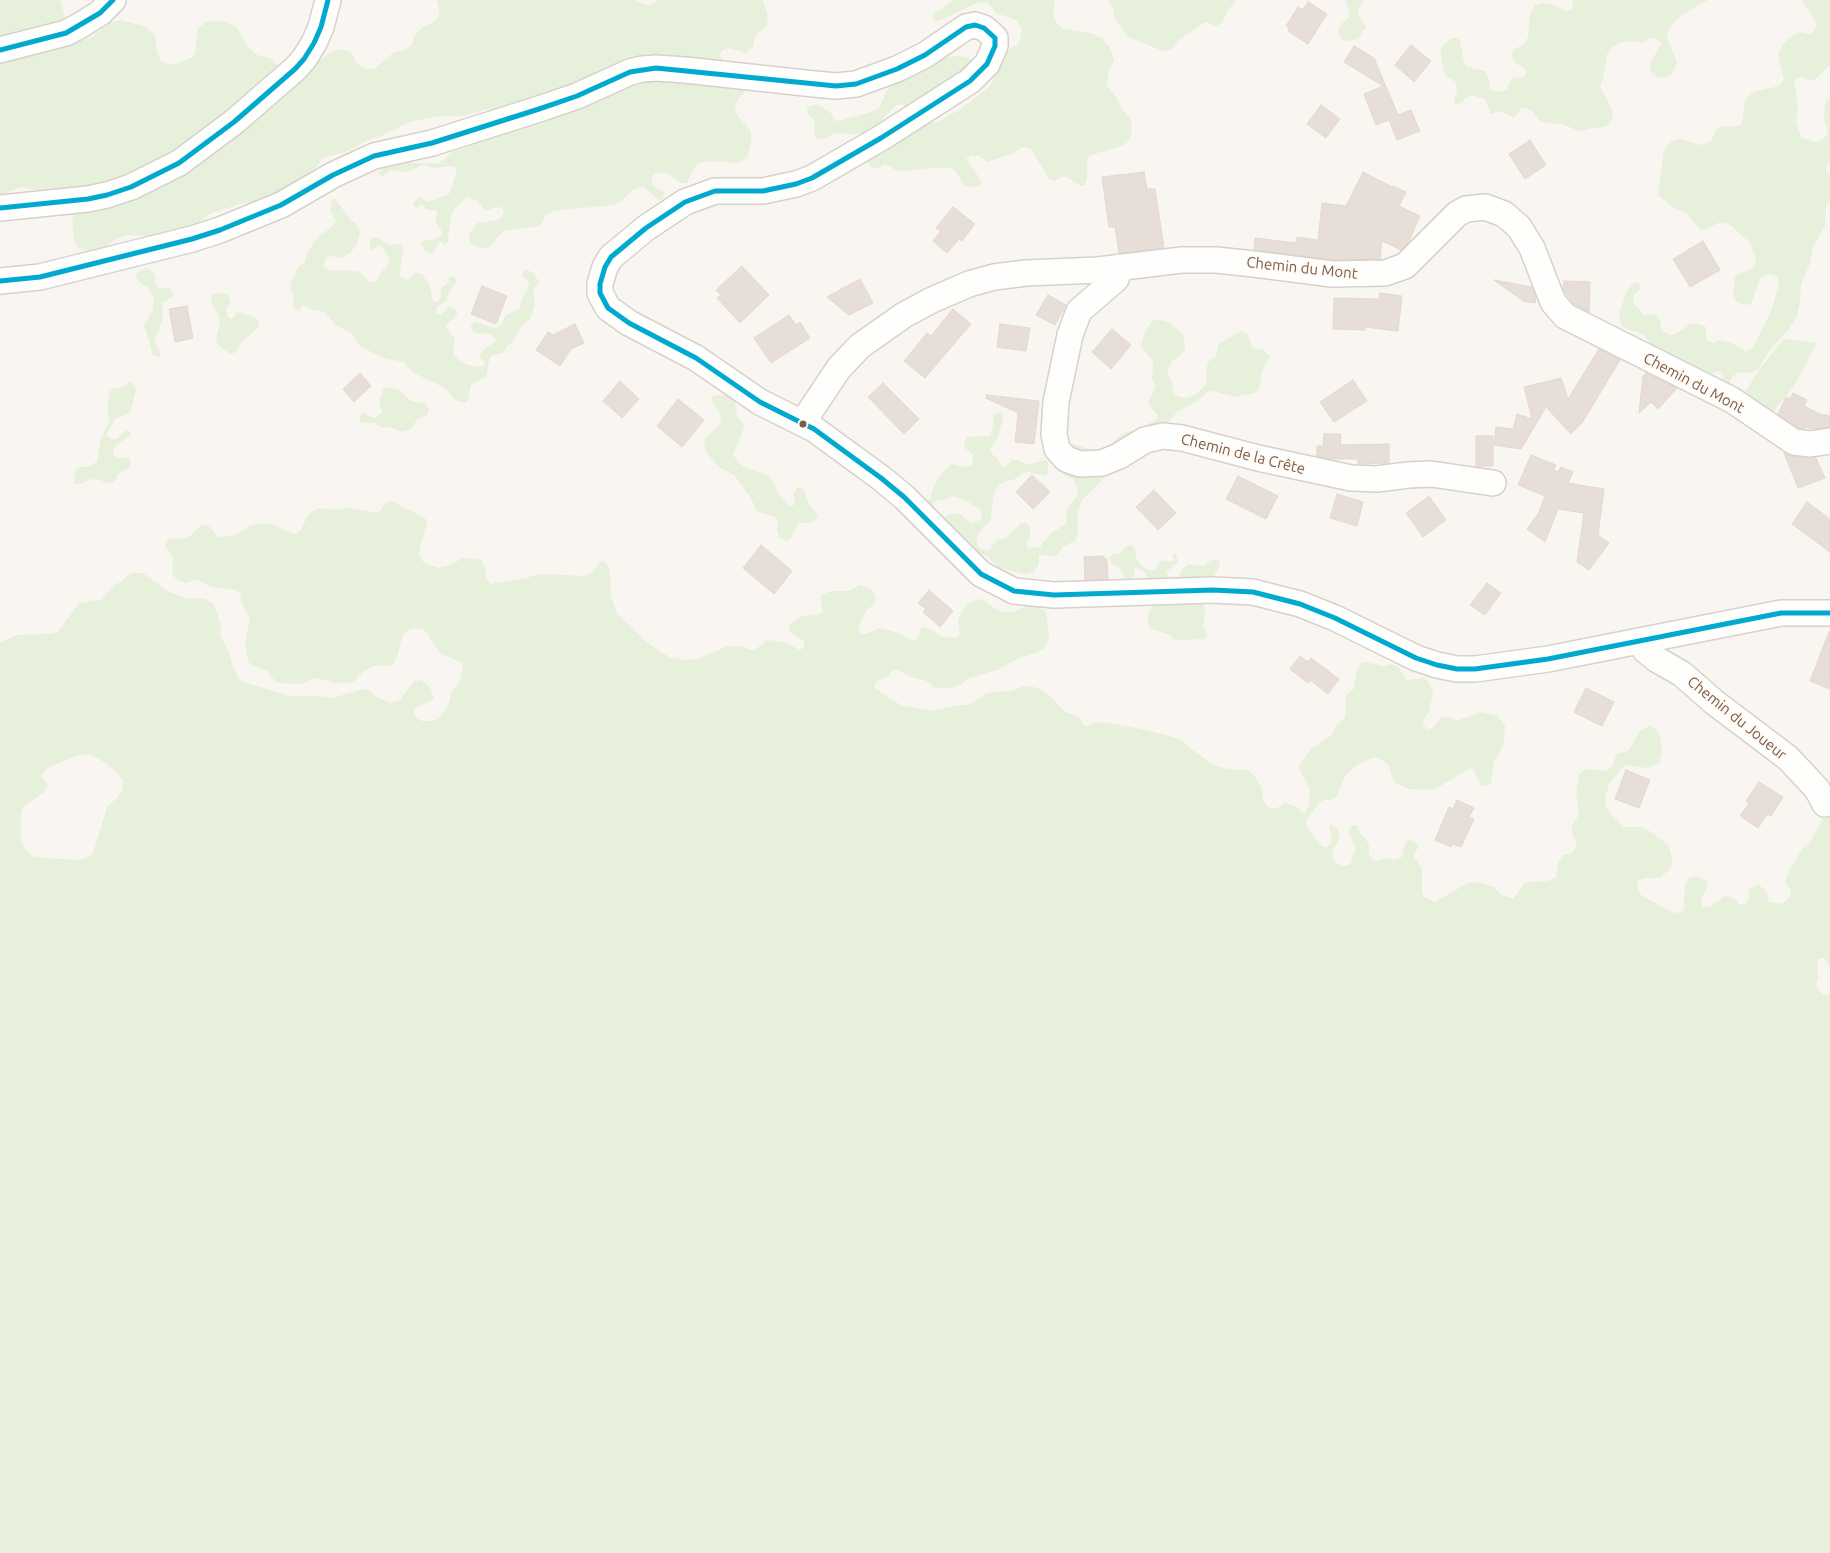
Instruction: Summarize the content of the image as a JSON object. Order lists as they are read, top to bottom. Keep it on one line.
{"streets":{"street":["Chemin du Mont","Chemin de la Crête","Chemin du Joueur"]},"crossings":[["Chemin du Mont","Chemin de la Crête"]]}
